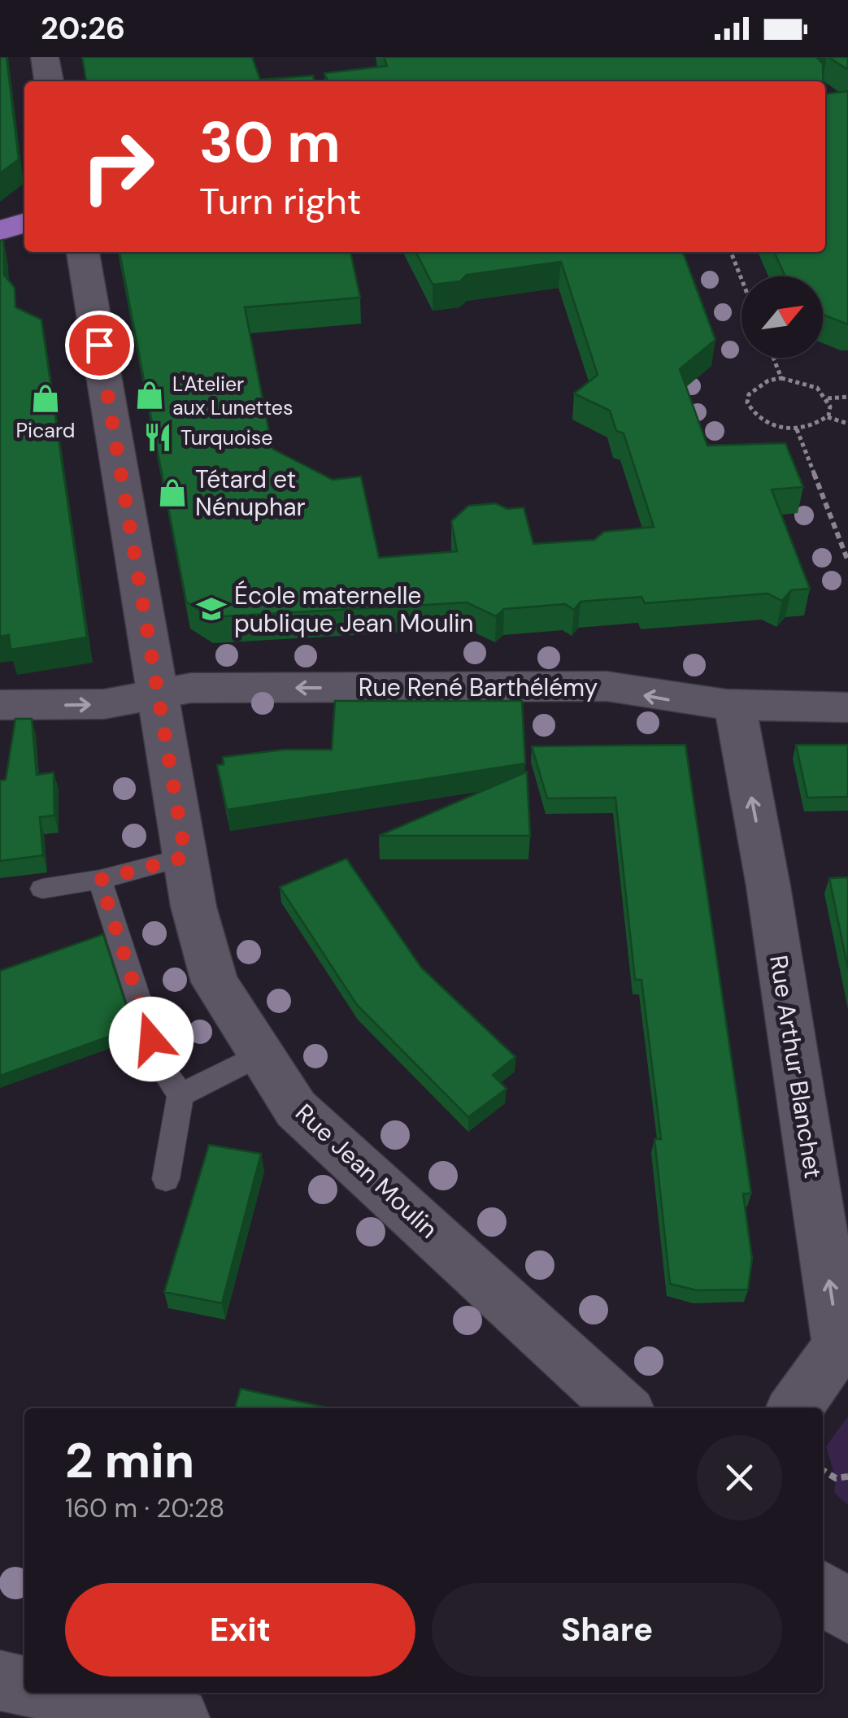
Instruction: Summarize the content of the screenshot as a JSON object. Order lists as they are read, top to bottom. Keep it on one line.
{"streets":{"street":["Rue René Barthélémy","Rue Arthur Blanchet","Rue Jean Moulin"]},"crossings":[["Rue René Barthélémy","Rue Arthur Blanchet"],["Rue René Barthélémy","Rue Jean Moulin"]],"one_way":["Rue Arthur Blanchet"],"places":{"shop":["L'Atelier aux Lunettes","Picard","Tétard et Nénuphar"],"restaurant":["Turquoise"],"school or university":["École maternelle publique Jean Moulin"]},"north":"top right","page":{"status":"20:26","turn":["30 m","Turn right"],"heading":["2 min","160 m · 20:28"],"buttons":["Exit","Share"]}}
